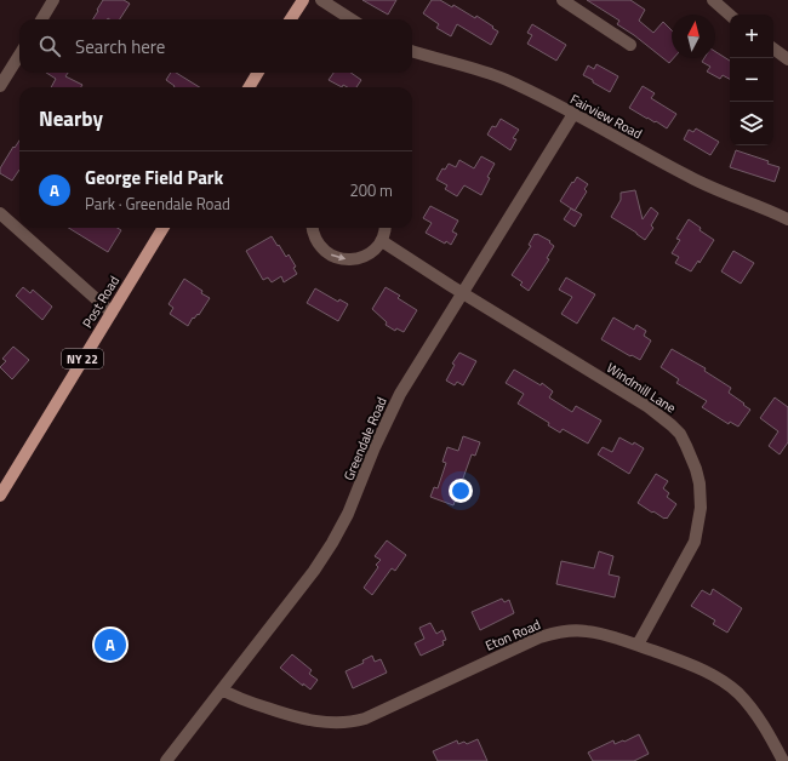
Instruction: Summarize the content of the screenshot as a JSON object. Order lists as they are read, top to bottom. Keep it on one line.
{"streets":{"main road":["Post Road","NY 22"],"street":["Fairview Road","Windmill Lane","Greendale Road","Eton Road"]},"crossings":[["Fairview Road","Greendale Road"],["Windmill Lane","Greendale Road"],["Windmill Lane","Eton Road"],["Greendale Road","Eton Road"]],"north":"top","page":{"map_buttons":["+","−"],"search":"Search here","heading":"Nearby","list":[{"mark":"A","name":"George Field Park","note":"Park · Greendale Road","value":"200 m"}],"pins":"A"}}
